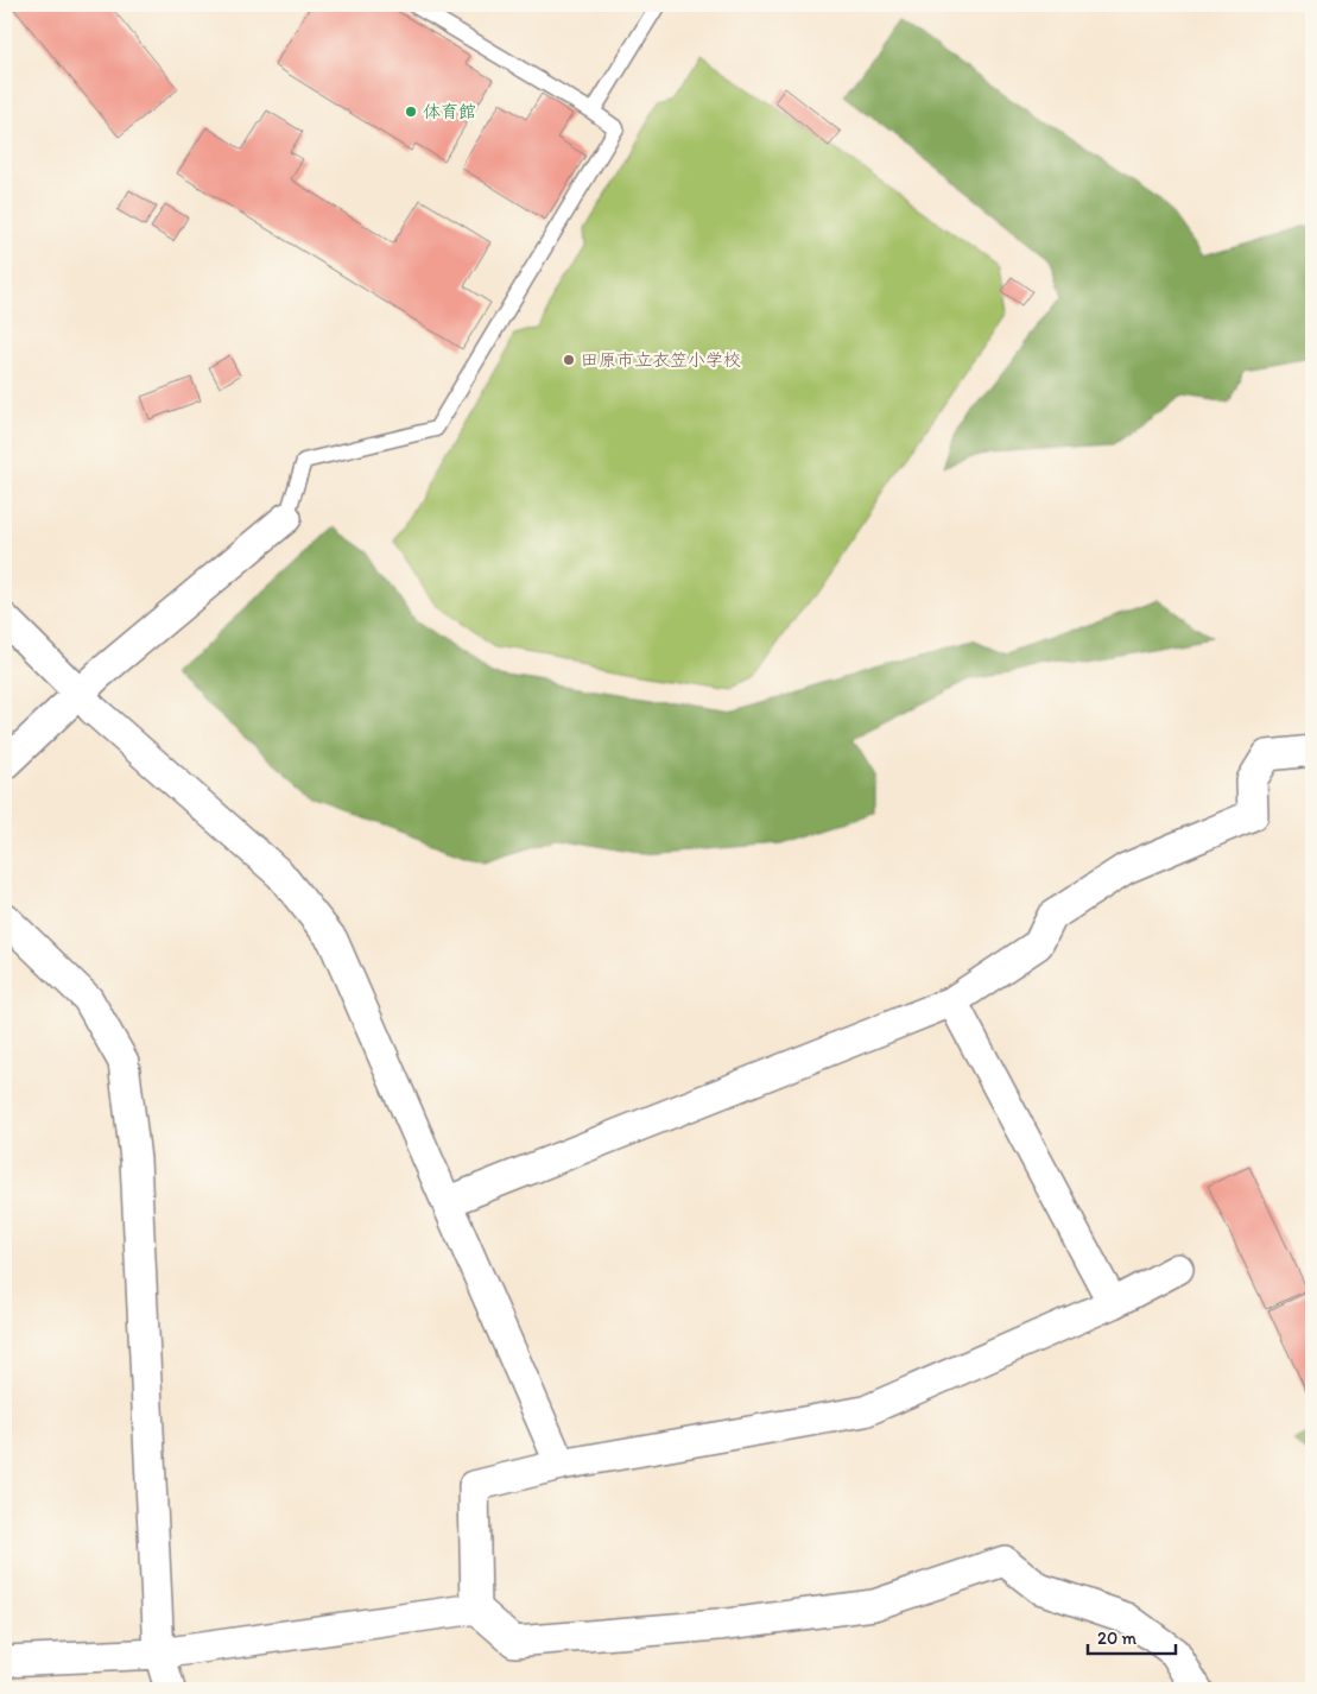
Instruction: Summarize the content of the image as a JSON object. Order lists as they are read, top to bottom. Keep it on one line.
{"places":["体育館","田原市立衣笠小学校"],"scale_bar":"20 m"}
